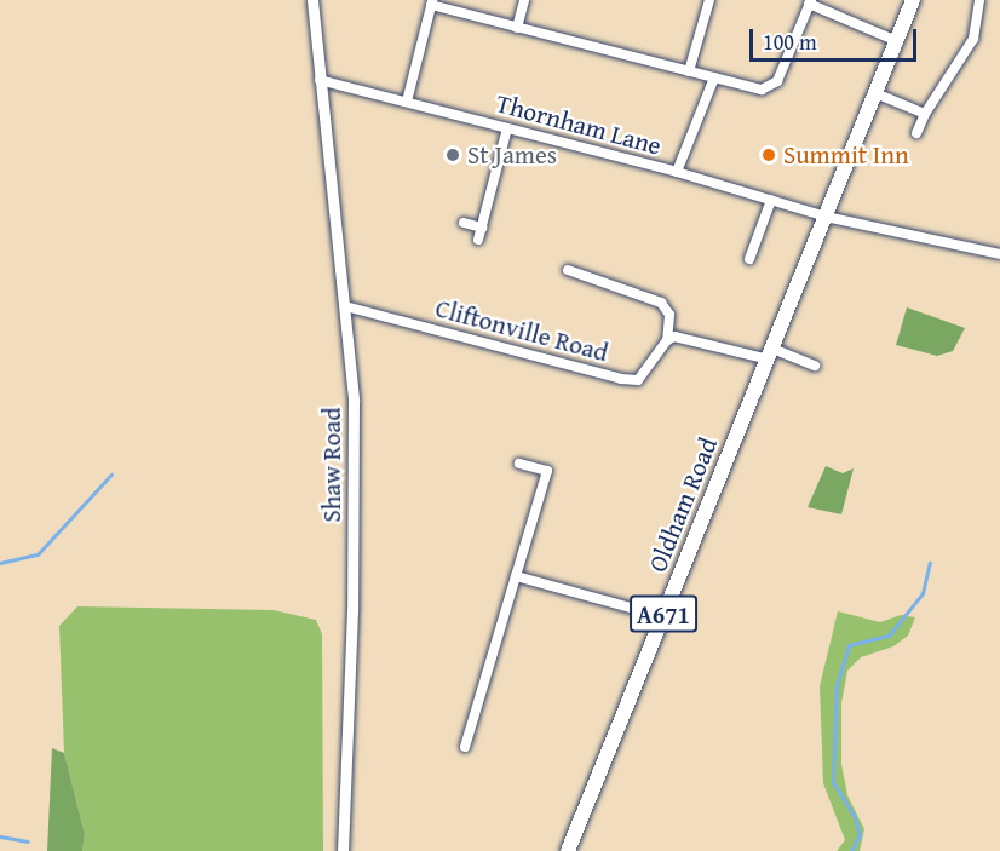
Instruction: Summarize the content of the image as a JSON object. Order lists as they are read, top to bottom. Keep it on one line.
{"streets":{"main road":["Oldham Road","A671"],"street":["Thornham Lane","Cliftonville Road","Shaw Road"]},"crossings":[["Thornham Lane","Shaw Road"],["Thornham Lane","Oldham Road"],["Thornham Lane","A671"],["Cliftonville Road","Shaw Road"],["Oldham Road","A671"]],"places":["St James","Summit Inn"],"scale_bar":"100 m"}
